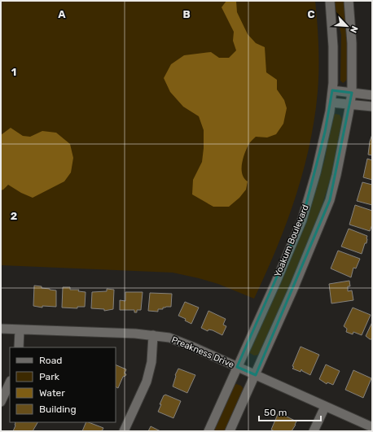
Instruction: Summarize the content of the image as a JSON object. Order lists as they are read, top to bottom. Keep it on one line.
{"streets":{"street":["Yoakum Boulevard","Preakness Drive"]},"crossings":[["Yoakum Boulevard","Preakness Drive"]],"legend":["Road","Park","Water","Building"],"scale_bar":"50 m","north":"bottom right","grid":{"columns":["A","B","C"],"rows":["1","2"]}}
